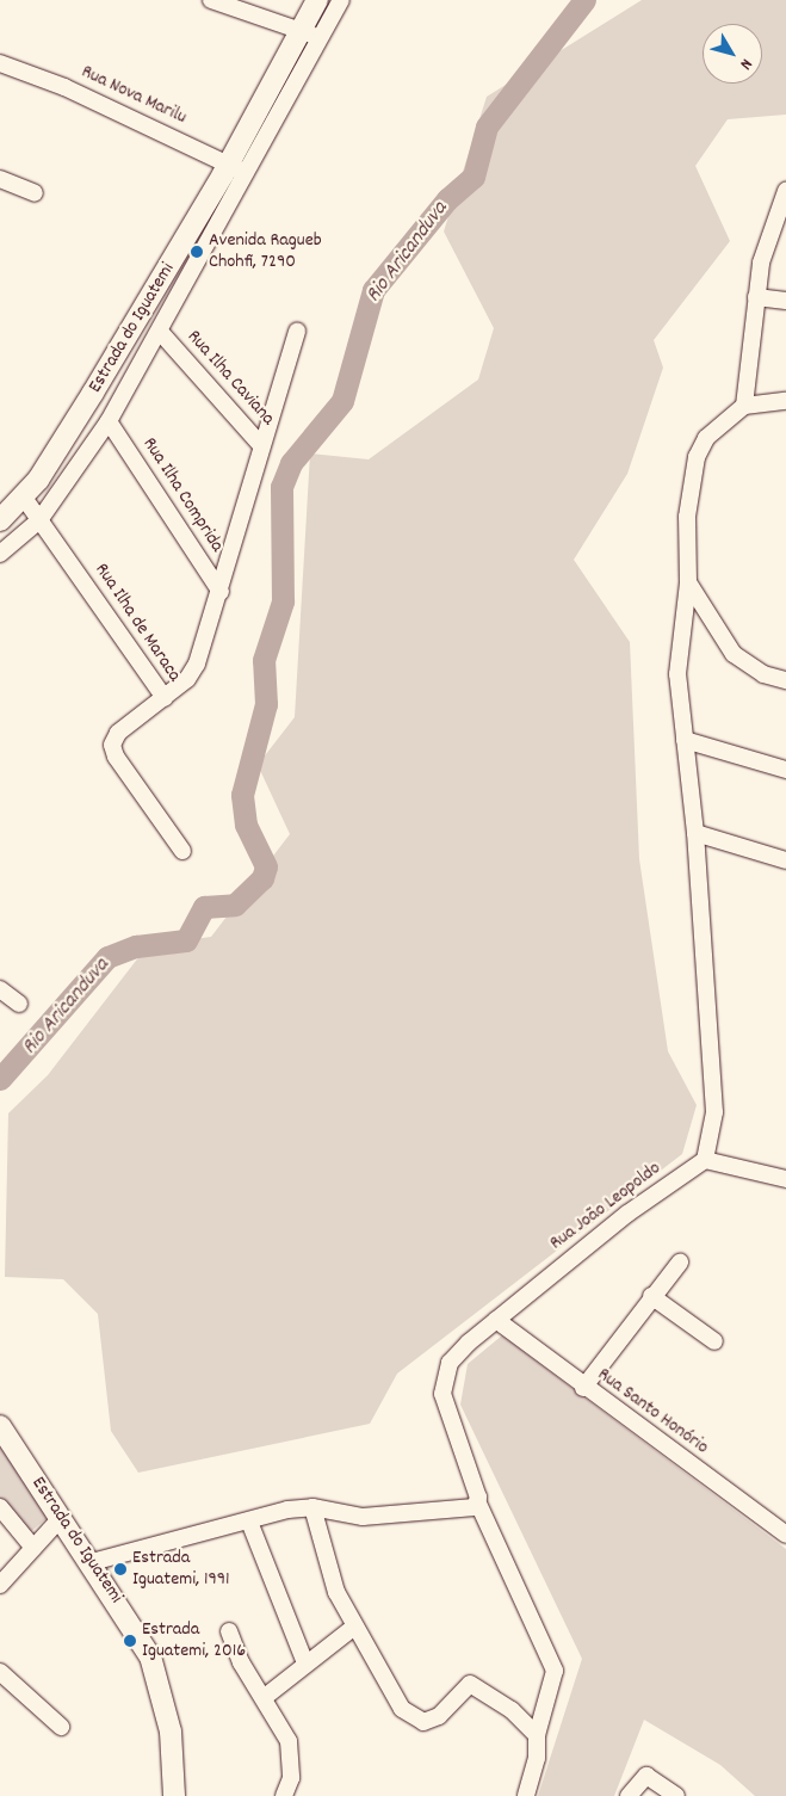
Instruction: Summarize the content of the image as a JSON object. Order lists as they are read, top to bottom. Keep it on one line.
{"streets":{"main road":["Estrada do Iguatemi"],"street":["Rua Nova Marilu","Rua Ilha Caviana","Rua Ilha Comprida","Rua Ilha de Maraca","Rua João Leopoldo","Rua Santo Honório"]},"crossings":[["Rua Nova Marilu","Estrada do Iguatemi"],["Estrada do Iguatemi","Rua Ilha de Maraca"],["Rua João Leopoldo","Rua Santo Honório"]],"water":["Rio Aricanduva"],"places":["Avenida Ragueb Chohfi, 7290","Estrada Iguatemi, 1991","Estrada Iguatemi, 2016"],"north":"bottom right"}
